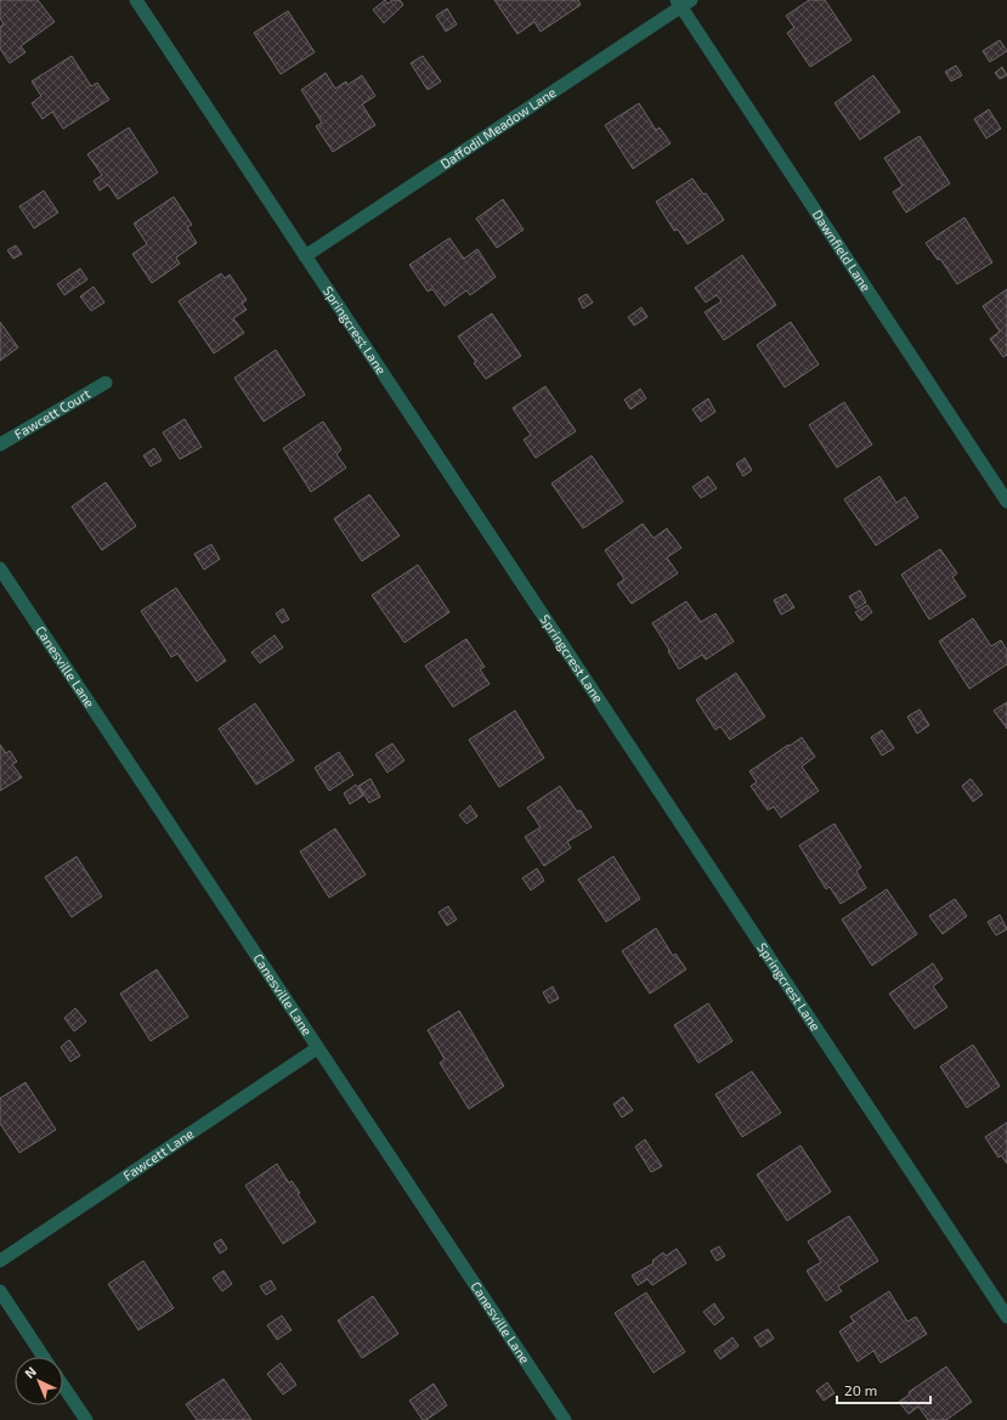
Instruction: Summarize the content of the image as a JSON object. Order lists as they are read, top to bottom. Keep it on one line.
{"streets":{"street":["Daffodil Meadow Lane","Dawnfield Lane","Springcrest Lane","Fawcett Court","Canesville Lane","Fawcett Lane"]},"crossings":[["Daffodil Meadow Lane","Dawnfield Lane"],["Daffodil Meadow Lane","Springcrest Lane"],["Canesville Lane","Fawcett Lane"]],"scale_bar":"20 m","north":"top left"}
